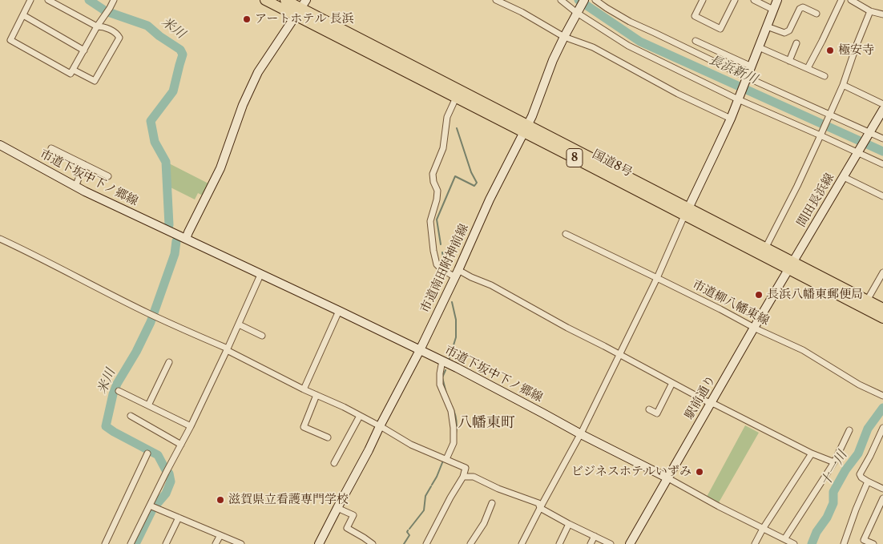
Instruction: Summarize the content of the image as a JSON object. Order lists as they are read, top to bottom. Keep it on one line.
{"streets":{"highway":["8","国道8号"],"street":["市道下坂中下ノ郷線","間田長浜線","市道南田附神前線","市道柳八幡東線","駅前通り"]},"crossings":[["国道8号","間田長浜線"],["国道8号","市道南田附神前線"],["国道8号","駅前通り"],["市道下坂中下ノ郷線","市道南田附神前線"],["市道下坂中下ノ郷線","駅前通り"],["間田長浜線","駅前通り"],["市道柳八幡東線","駅前通り"]],"districts":["八幡東町"],"water":["米川","長浜新川","十一川"],"places":["アートホテル 長浜","極安寺","長浜八幡東郵便局","ビジネスホテルいずみ","滋賀県立看護専門学校"]}
